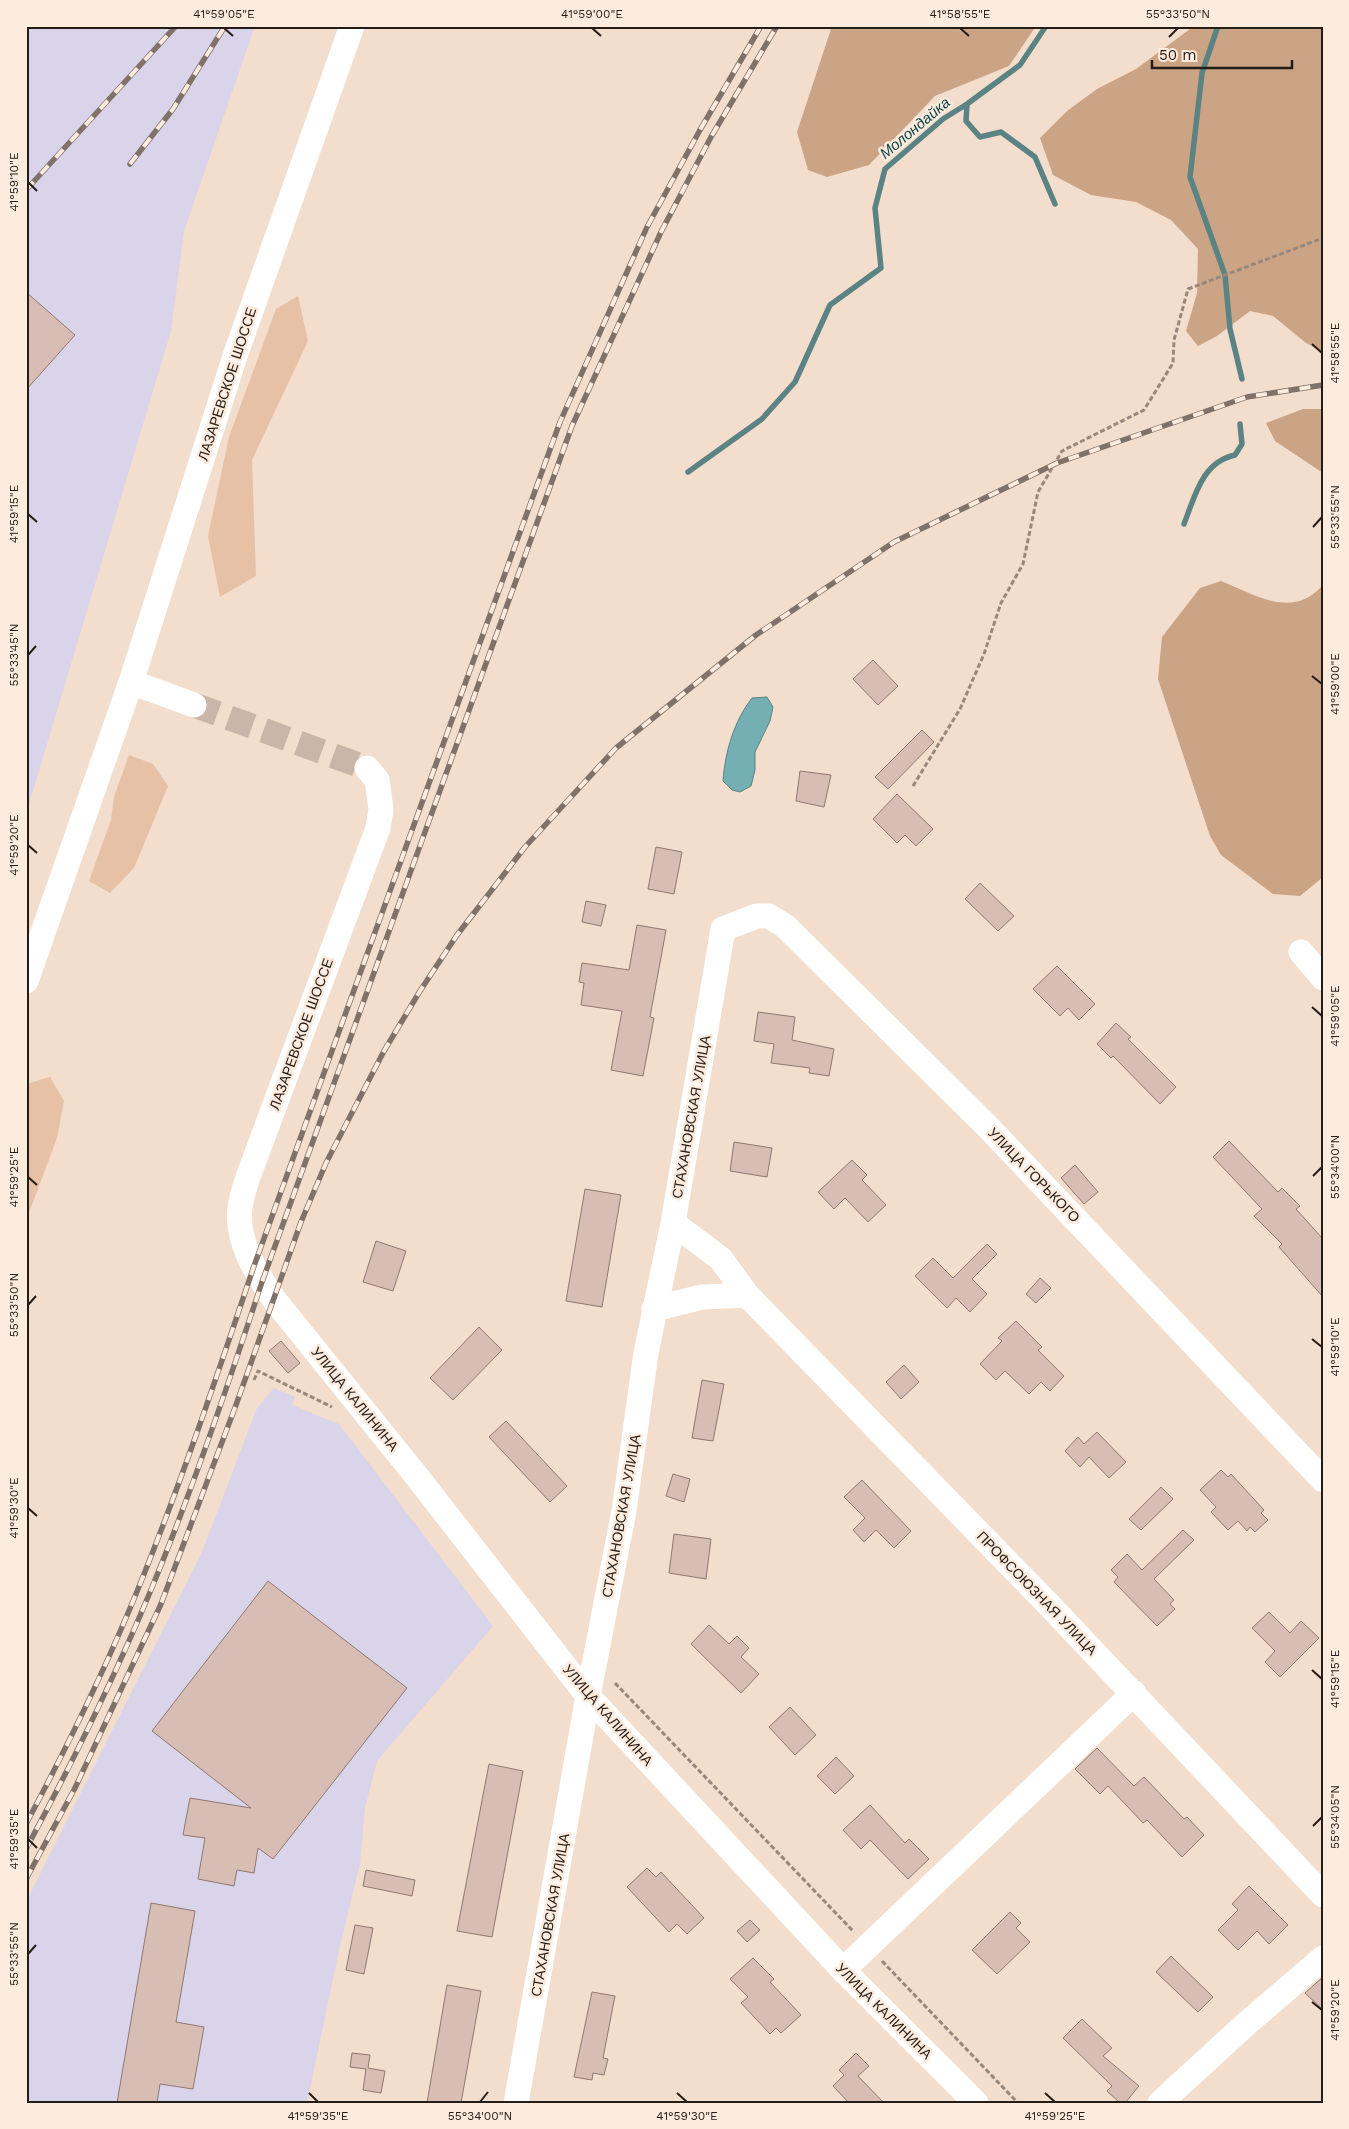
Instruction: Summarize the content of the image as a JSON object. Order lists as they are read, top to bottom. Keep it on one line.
{"streets":{"street":["ЛАЗАРЕВСКОЕ ШОССЕ","СТАХАНОВСКАЯ УЛИЦА","УЛИЦА ГОРЬКОГО","УЛИЦА КАЛИНИНА","ПРОФСОЮЗНАЯ УЛИЦА"]},"crossings":[["ЛАЗАРЕВСКОЕ ШОССЕ","УЛИЦА КАЛИНИНА"],["СТАХАНОВСКАЯ УЛИЦА","УЛИЦА ГОРЬКОГО"],["СТАХАНОВСКАЯ УЛИЦА","УЛИЦА КАЛИНИНА"],["СТАХАНОВСКАЯ УЛИЦА","ПРОФСОЮЗНАЯ УЛИЦА"]],"water":["Молондайка"],"scale_bar":"50 m","coordinates":["41°59'05\"E","41°59'00\"E","41°58'55\"E","55°33'50\"N","41°59'10\"E","41°59'15\"E","55°33'55\"N","55°33'45\"N","41°59'20\"E","55°34'00\"N","41°59'25\"E","41°59'30\"E","55°34'05\"N","41°59'35\"E"]}
